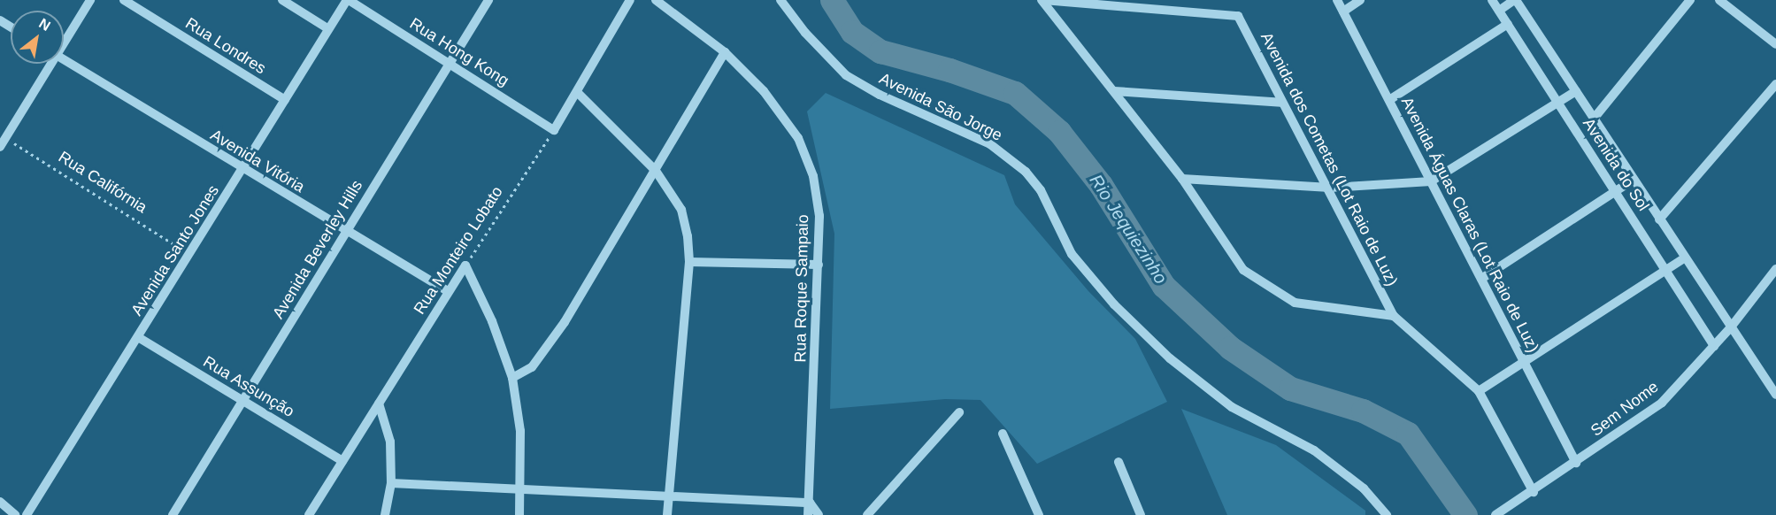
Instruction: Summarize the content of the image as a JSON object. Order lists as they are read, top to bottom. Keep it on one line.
{"streets":{"street":["Rua Londres","Rua Hong Kong","Avenida São Jorge","Avenida dos Cometas (Lot Raio de Luz)","Avenida Vitória","Avenida do Sol","Avenida Águas Claras (Lot Raio de Luz)","Avenida Beverley Hills","Avenida Santo Jones","Rua Monteiro Lobato","Rua Roque Sampaio","Rua Assunção","Sem Nome"],"path":["Rua Califórnia"]},"crossings":[["Rua Londres","Avenida Santo Jones"],["Rua Hong Kong","Avenida Beverley Hills"],["Rua Hong Kong","Avenida Santo Jones"],["Rua Hong Kong","Rua Monteiro Lobato"],["Avenida Vitória","Avenida Beverley Hills"],["Avenida Vitória","Avenida Santo Jones"],["Avenida Vitória","Rua Monteiro Lobato"],["Avenida do Sol","Sem Nome"],["Rua Califórnia","Avenida Santo Jones"],["Avenida Águas Claras (Lot Raio de Luz)","Sem Nome"],["Avenida Beverley Hills","Rua Assunção"],["Avenida Santo Jones","Rua Assunção"],["Rua Monteiro Lobato","Rua Assunção"]],"water":["Rio Jequiezinho"],"north":"top right"}
